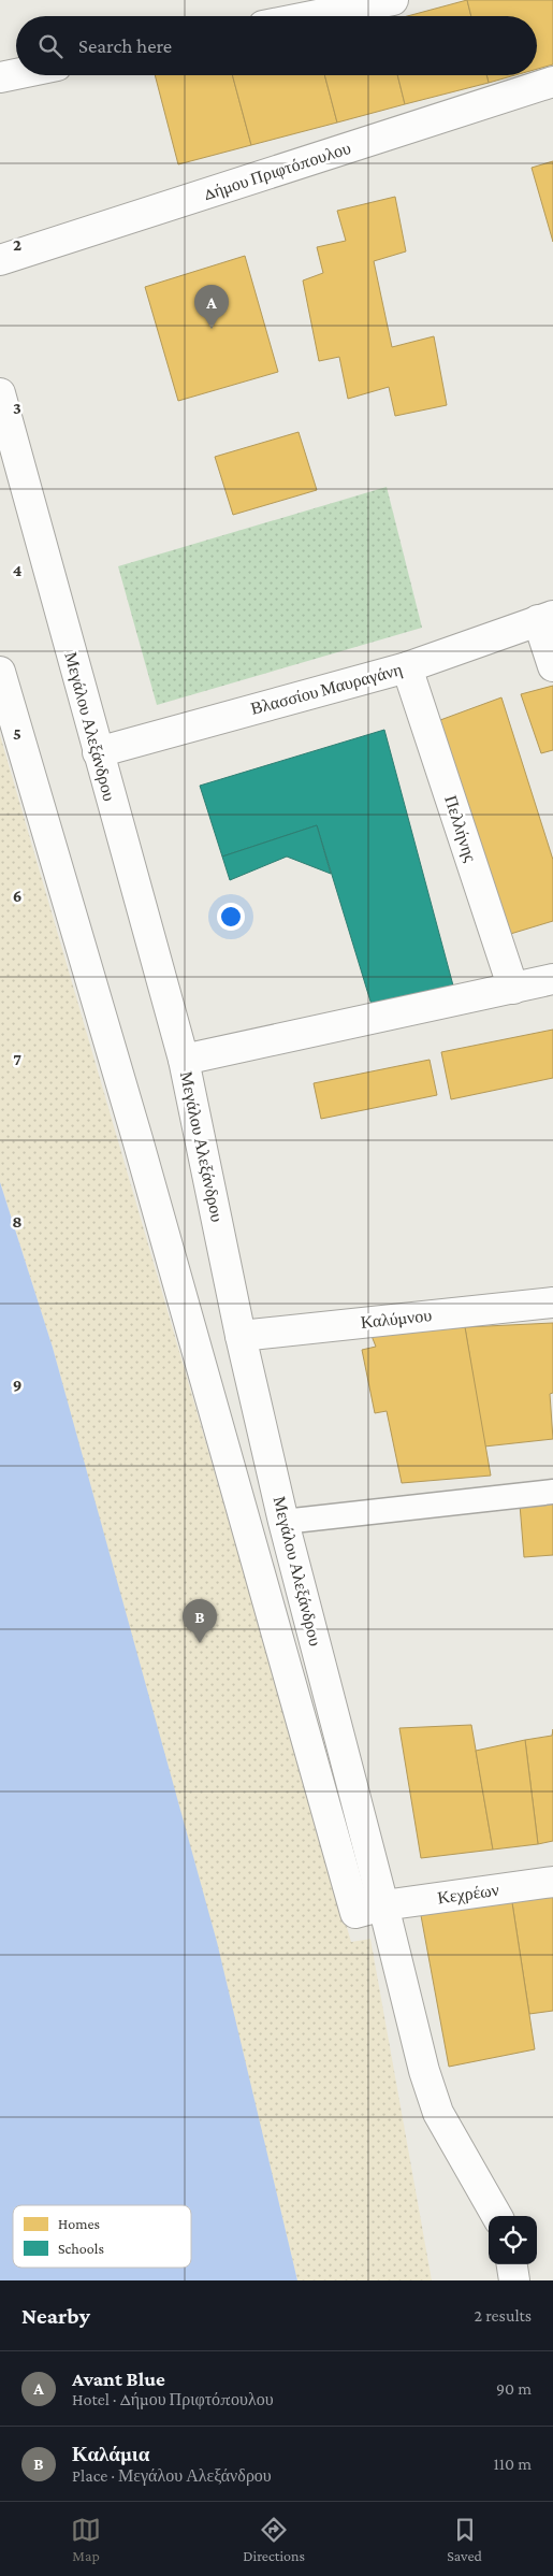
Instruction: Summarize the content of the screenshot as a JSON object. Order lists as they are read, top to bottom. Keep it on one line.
{"streets":{"street":["Δήμου Πριφτόπουλου","Βλασσίου Μαυραγάνη","Μεγάλου Αλεξάνδρου","Πελλήνης","Καλύμνου","Κεχρέων"]},"crossings":[["Βλασσίου Μαυραγάνη","Μεγάλου Αλεξάνδρου"],["Βλασσίου Μαυραγάνη","Πελλήνης"],["Μεγάλου Αλεξάνδρου","Καλύμνου"],["Μεγάλου Αλεξάνδρου","Κεχρέων"]],"legend":["Homes","Schools"],"page":{"search":"Search here","pins":["A","B"],"heading":["Nearby","2 results"],"list":[{"mark":"A","name":"Avant Blue","note":"Hotel · Δήμου Πριφτόπουλου","value":"90 m"},{"mark":"B","name":"Καλάμια","note":"Place · Μεγάλου Αλεξάνδρου","value":"110 m"}],"nav":["Map","Directions","Saved"]},"grid":{"rows":["2","3","4","5","6","7","8","9"]}}
